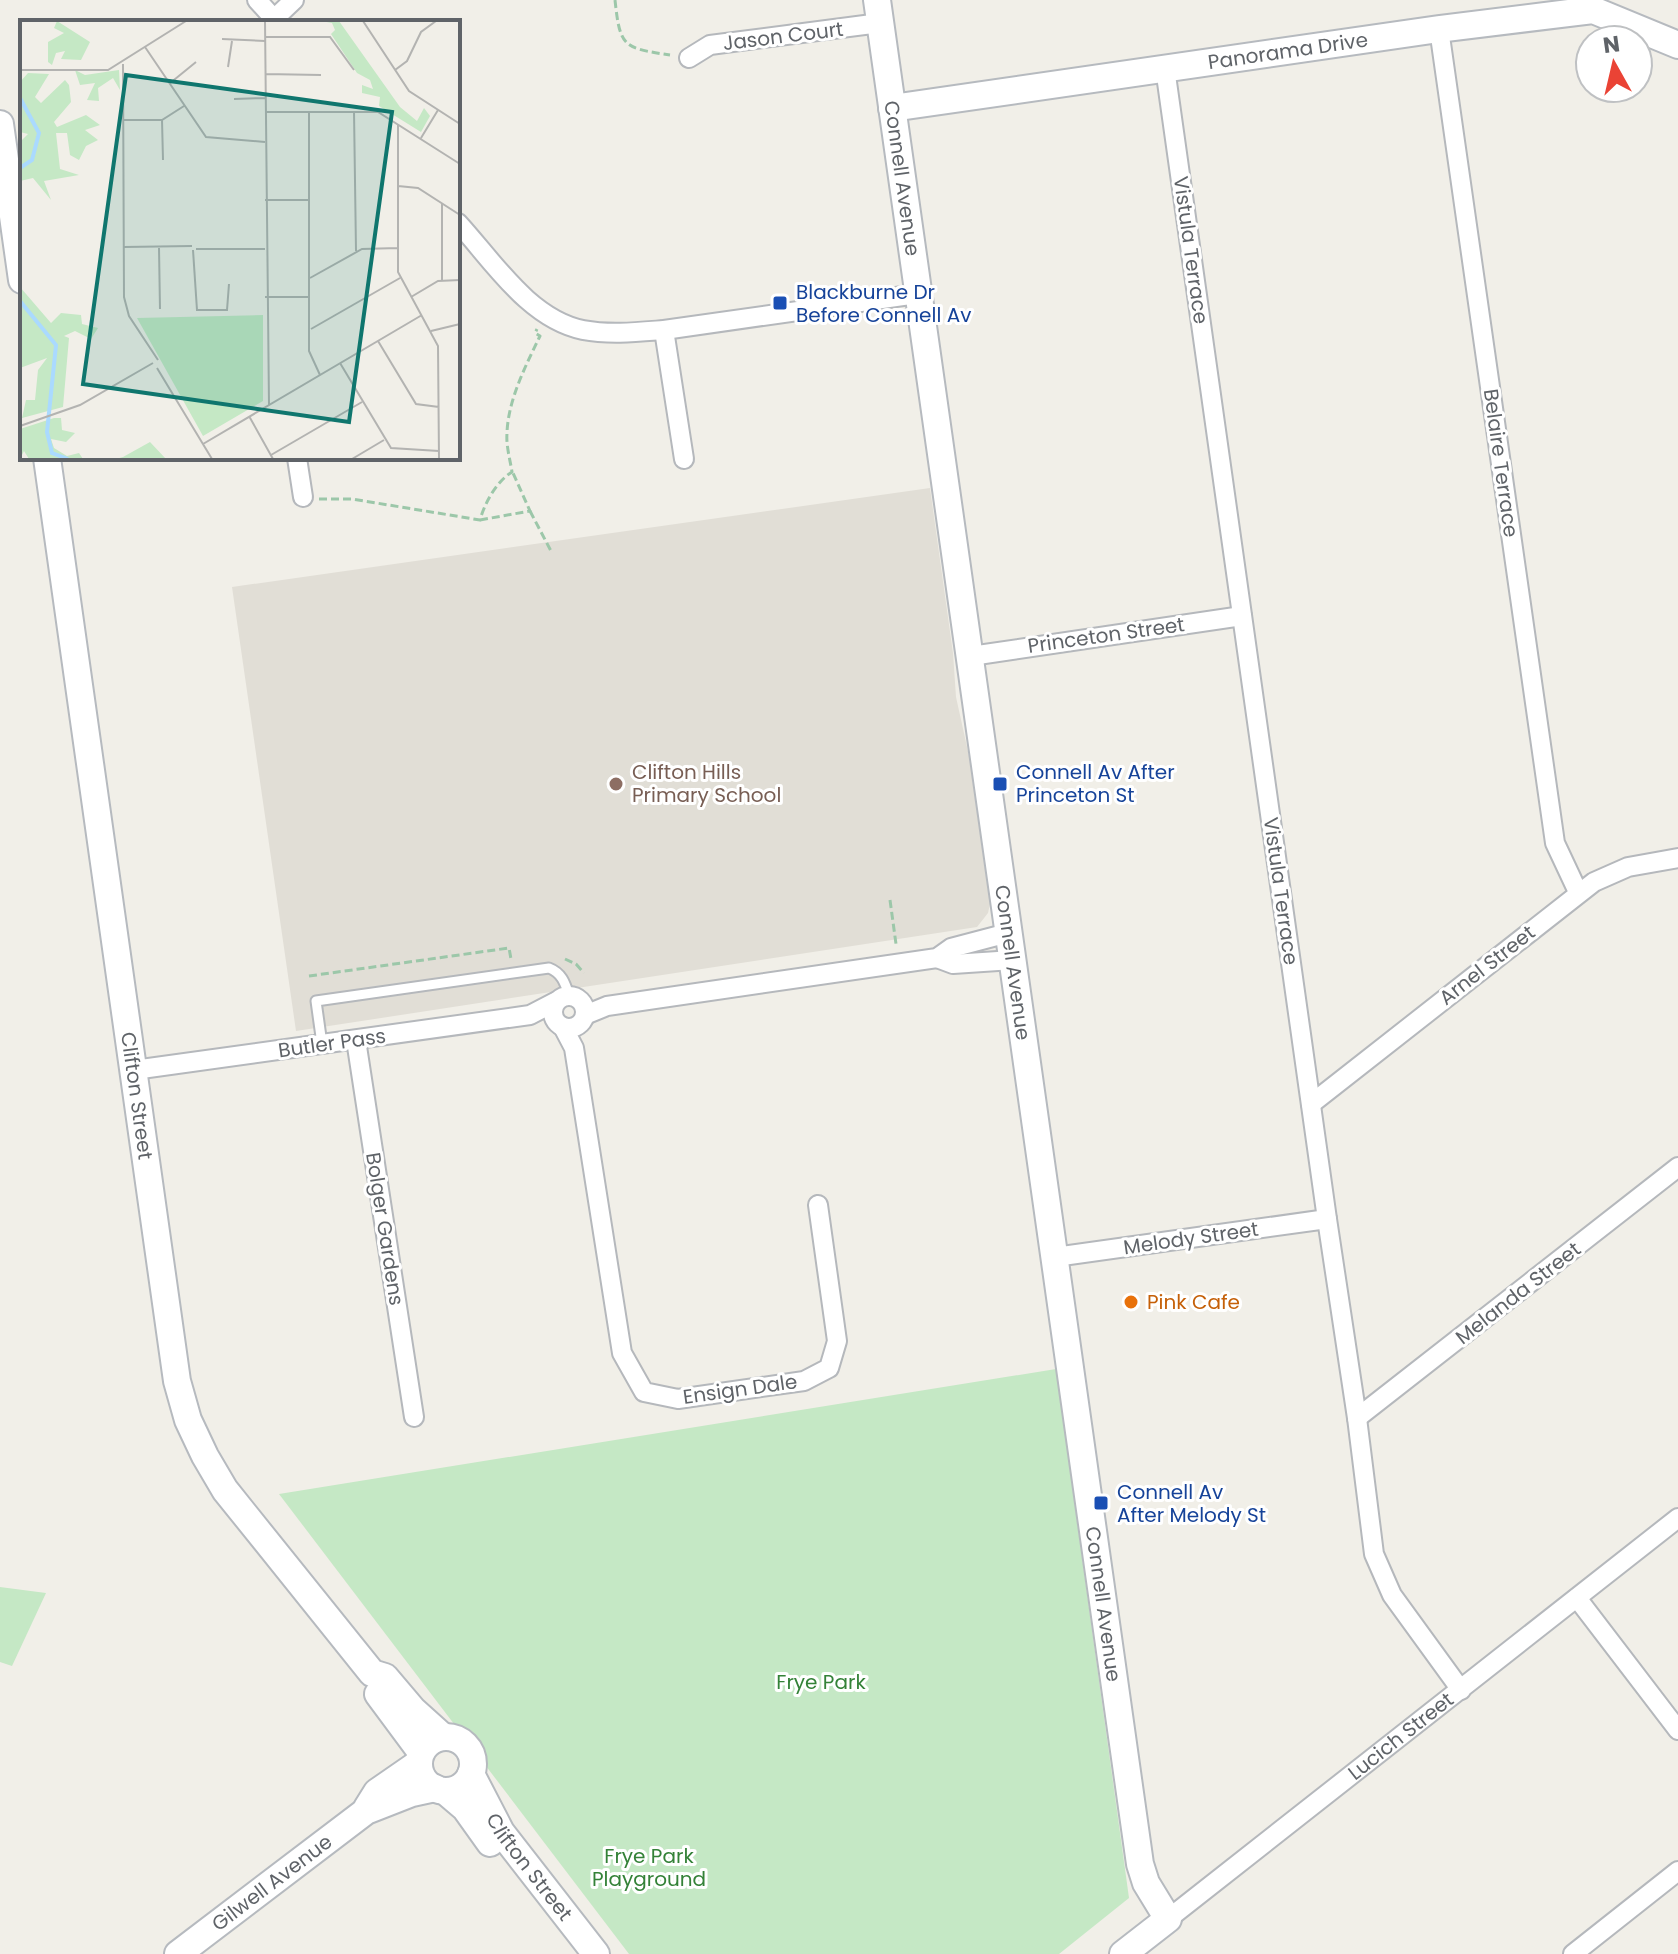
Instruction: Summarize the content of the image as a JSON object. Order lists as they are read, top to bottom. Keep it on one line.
{"streets":{"street":["Jason Court","Panorama Drive","Connell Avenue","Vistula Terrace","Belaire Terrace","Princeton Street","Arnel Street","Butler Pass","Clifton Street","Bolger Gardens","Melody Street","Melanda Street","Ensign Dale","Lucich Street","Gilwell Avenue"]},"crossings":[["Jason Court","Connell Avenue"],["Panorama Drive","Connell Avenue"],["Panorama Drive","Vistula Terrace"],["Panorama Drive","Belaire Terrace"],["Connell Avenue","Princeton Street"],["Connell Avenue","Butler Pass"],["Connell Avenue","Melody Street"],["Connell Avenue","Lucich Street"],["Vistula Terrace","Princeton Street"],["Vistula Terrace","Arnel Street"],["Vistula Terrace","Melody Street"],["Vistula Terrace","Melanda Street"],["Vistula Terrace","Lucich Street"],["Belaire Terrace","Arnel Street"],["Butler Pass","Clifton Street"],["Butler Pass","Bolger Gardens"],["Butler Pass","Ensign Dale"],["Clifton Street","Gilwell Avenue"]],"parks":["Frye Park","Frye Park Playground"],"places":{"transit":["Blackburne Dr Before Connell Av","Connell Av After Princeton St","Connell Av After Melody St"],"other":["Clifton Hills Primary School","Pink Cafe"]},"north":"top"}
